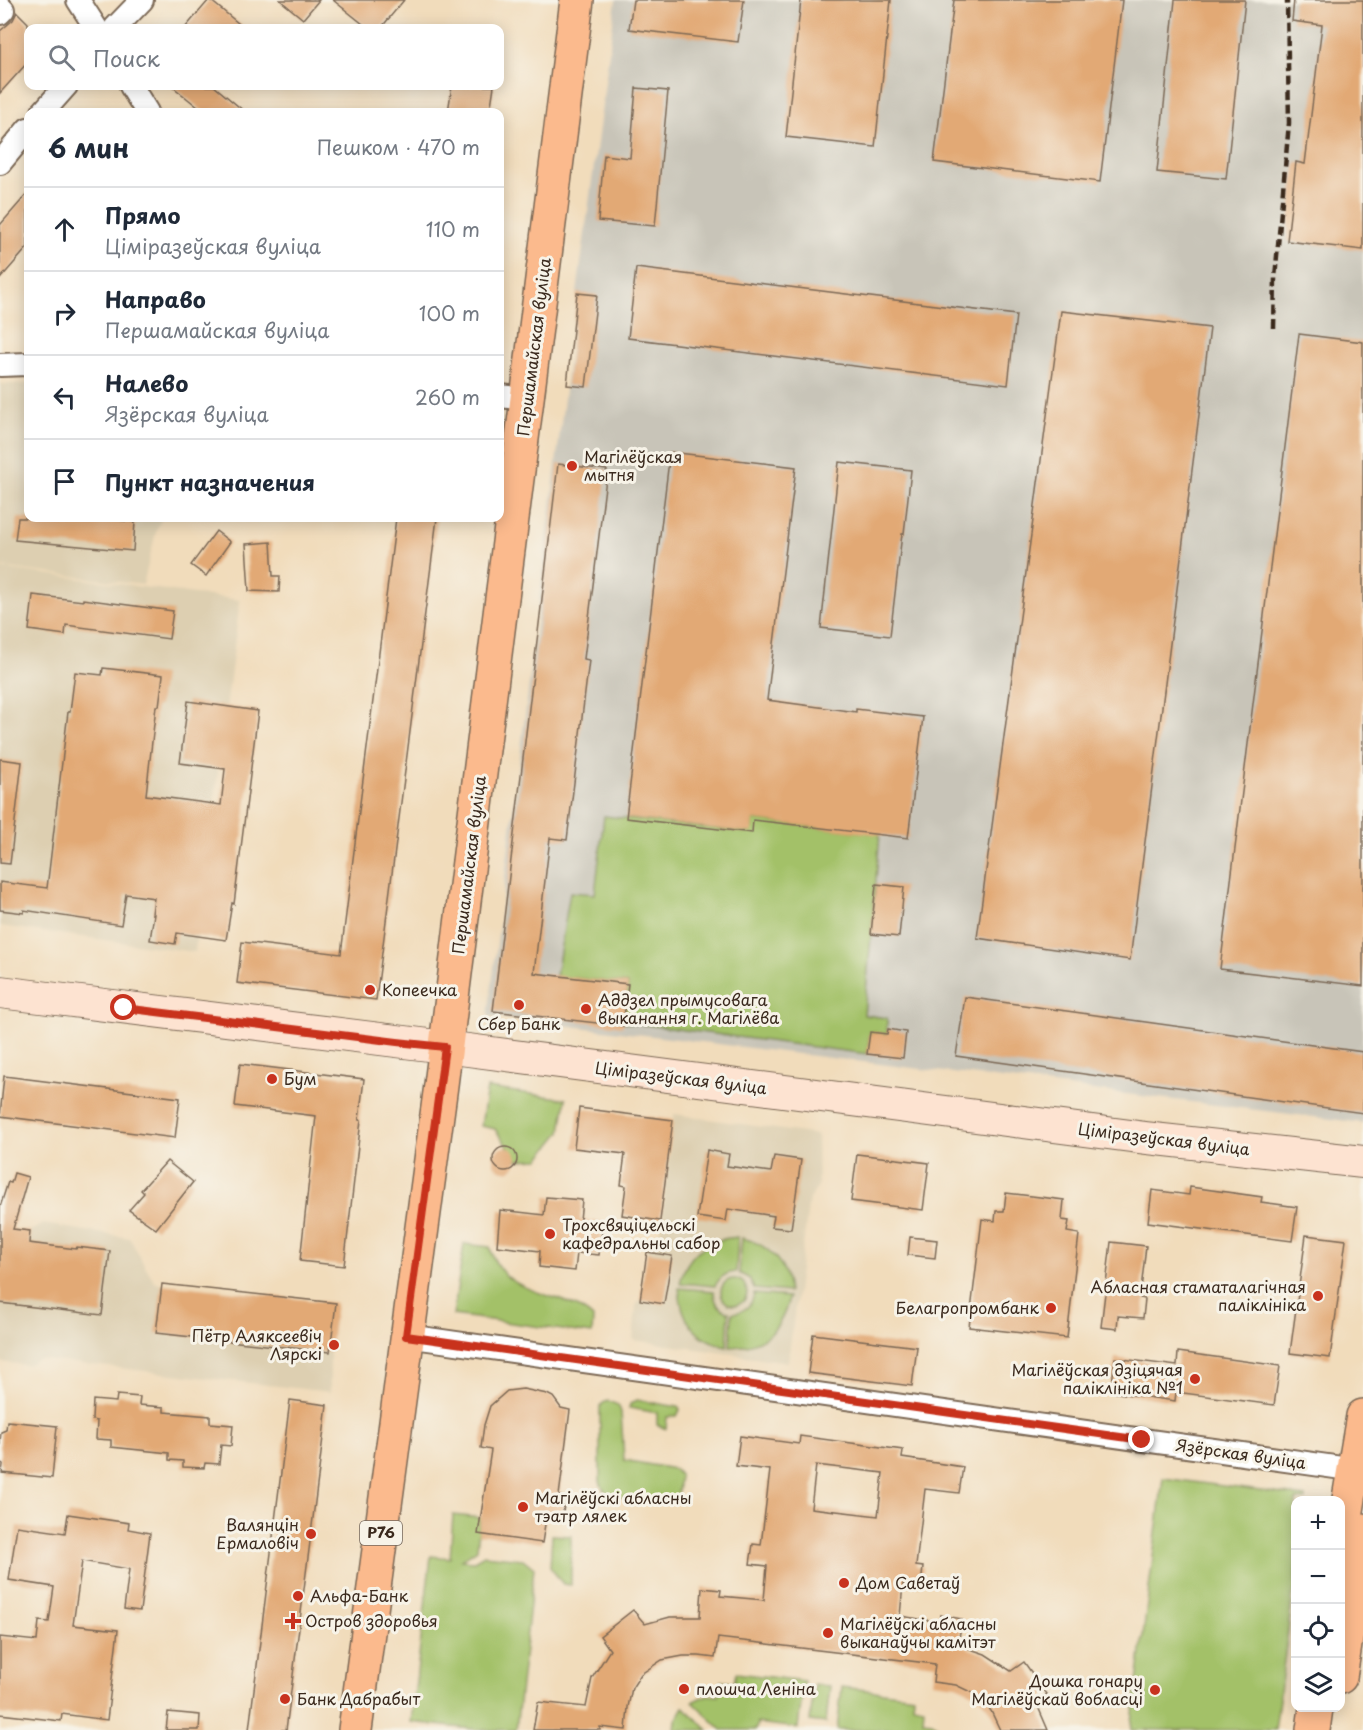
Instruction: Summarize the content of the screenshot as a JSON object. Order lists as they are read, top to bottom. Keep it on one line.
{"streets":{"main road":["Першамайская вуліца","Ціміразеўская вуліца","Р76"],"street":["Язёрская вуліца"]},"crossings":[["Першамайская вуліца","Ціміразеўская вуліца"],["Першамайская вуліца","Язёрская вуліца"]],"places":{"other":["Магілёўская мытня","Копеечка","Сбер Банк","Аддзел прымусовага выканання г. Магілёва","Бум","Трохсвяціцельскі кафедральны сабор","Абласная стаматалагічная паліклініка","Белагропромбанк","Пётр Аляксеевіч Лярскі","Магілёўская дзіцячая паліклініка №1","Магілёўскі абласны тэатр лялек","Валянцін Ермаловіч","Дом Саветаў","Альфа-Банк","Магілёўскі абласны выканаўчы камітэт","плошча Леніна","Дошка гонару Магілёўскай вобласці","Банк Дабрабыт"],"health":["Остров здоровья"]},"page":{"search":"Поиск","heading":["6 мин","Пешком · 470 m"],"list":[["Прямо","Ціміразеўская вуліца","110 m"],["Направо","Першамайская вуліца","100 m"],["Налево","Язёрская вуліца","260 m"],"Пункт назначения"],"map_buttons":["+","−"]}}
